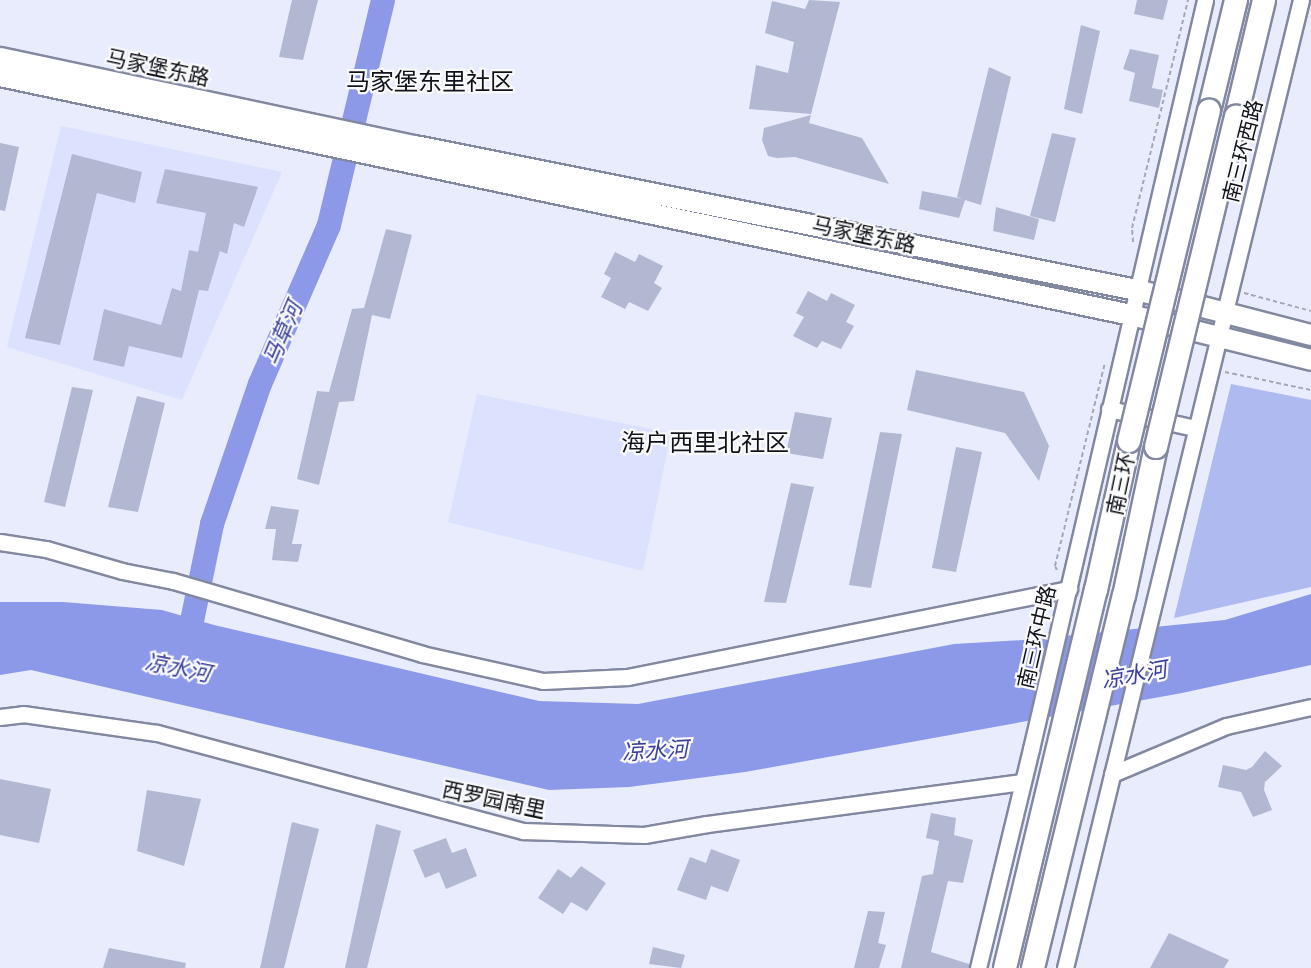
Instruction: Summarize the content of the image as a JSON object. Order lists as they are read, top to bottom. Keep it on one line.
{"streets":{"highway":["南三环"],"main road":["马家堡东路"],"street":["南三环西路","南三环中路","西罗园南里"]},"crossings":[["马家堡东路","南三环西路"],["马家堡东路","南三环中路"],["南三环中路","西罗园南里"]],"districts":["马家堡东里社区","海户西里北社区"],"water":["马草河","凉水河"]}
